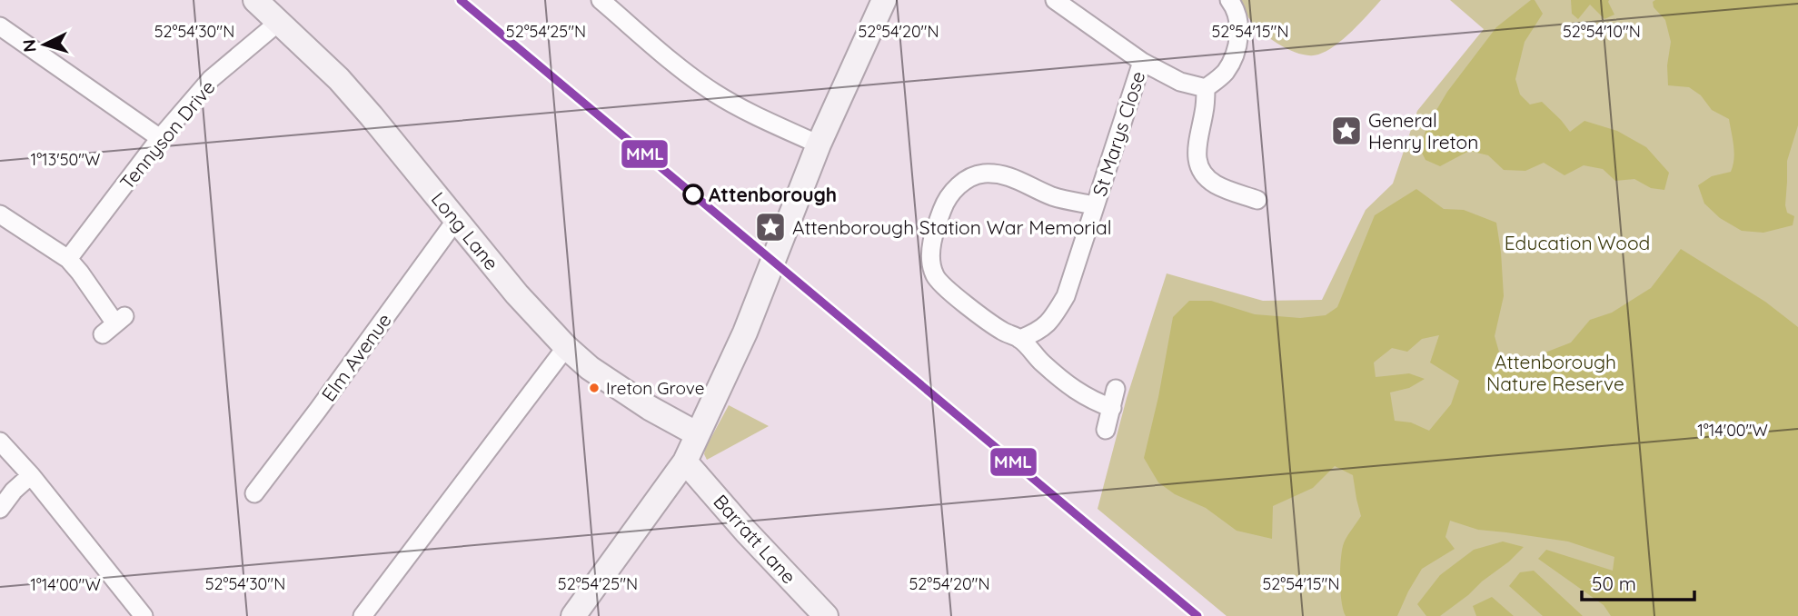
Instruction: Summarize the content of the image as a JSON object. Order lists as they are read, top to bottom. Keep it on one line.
{"streets":{"street":["St Marys Close","Tennyson Drive","Long Lane","Elm Avenue","Barratt Lane"]},"crossings":[["Tennyson Drive","Long Lane"],["Long Lane","Elm Avenue"]],"parks":["Education Wood","Attenborough Nature Reserve"],"places":{"place":["General Henry Ireton","Attenborough Station War Memorial"],"other":["Attenborough","Ireton Grove"]},"lines":["transit line MML"],"scale_bar":"50 m","north":"left","coordinates":["52°54'30\"N","52°54'25\"N","52°54'20\"N","52°54'15\"N","52°54'10\"N","1°13'50\"W","1°14'00\"W"]}
